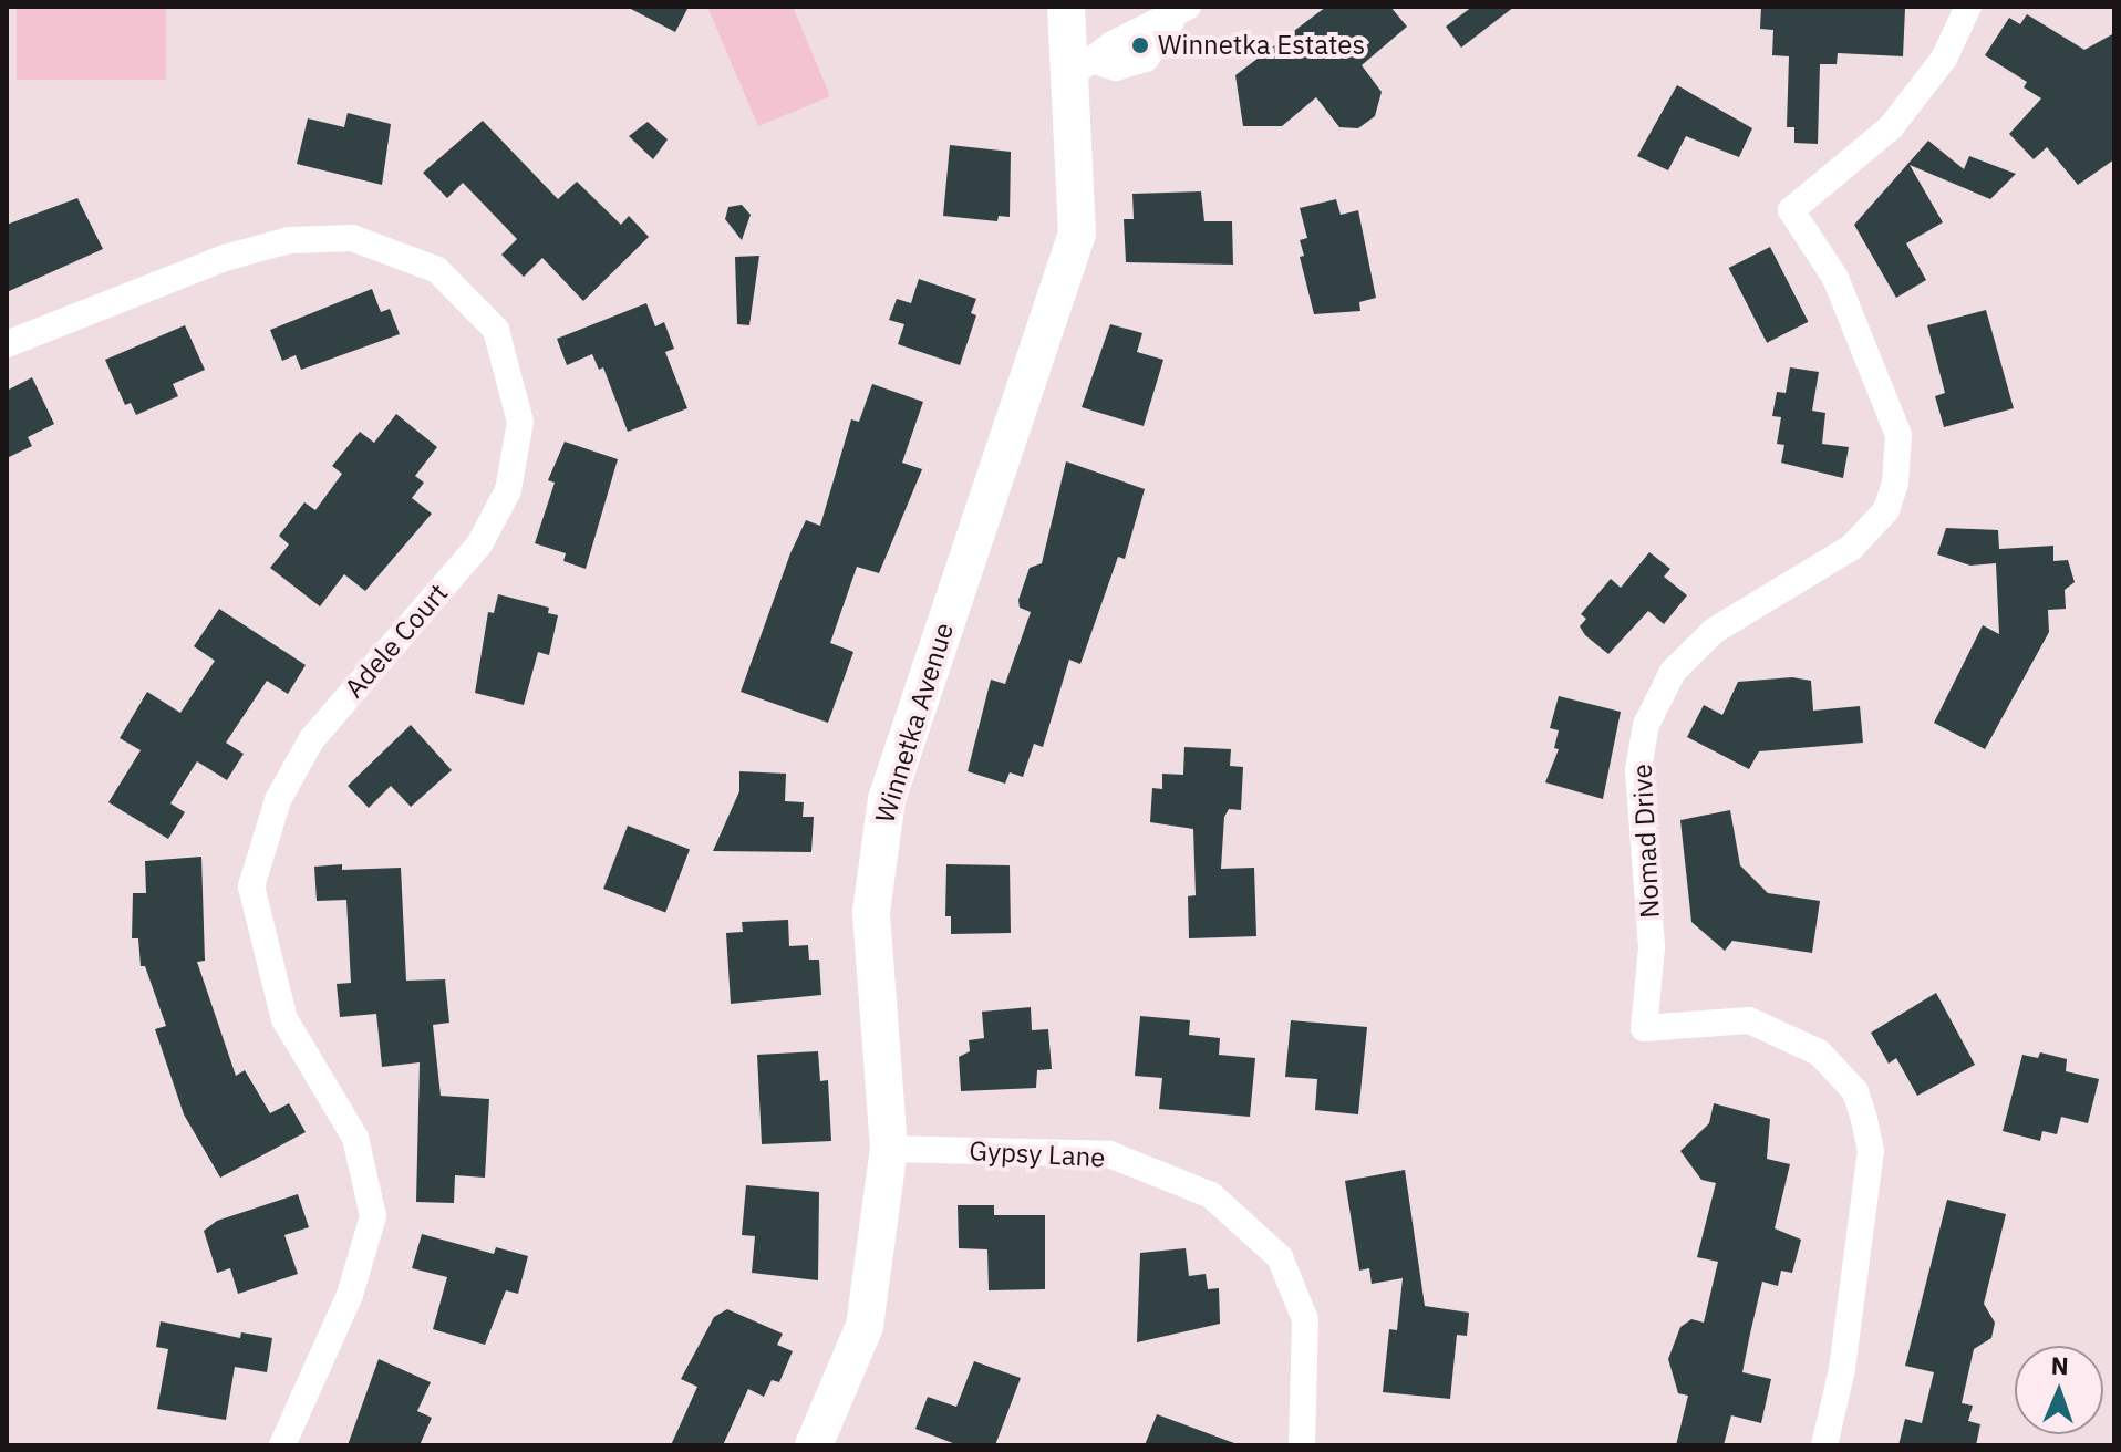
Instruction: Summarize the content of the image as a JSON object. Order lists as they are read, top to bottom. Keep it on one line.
{"streets":{"main road":["Winnetka Avenue"],"street":["Adele Court","Nomad Drive","Gypsy Lane"]},"crossings":[["Winnetka Avenue","Gypsy Lane"]],"places":["Winnetka Estates"],"north":"top"}
